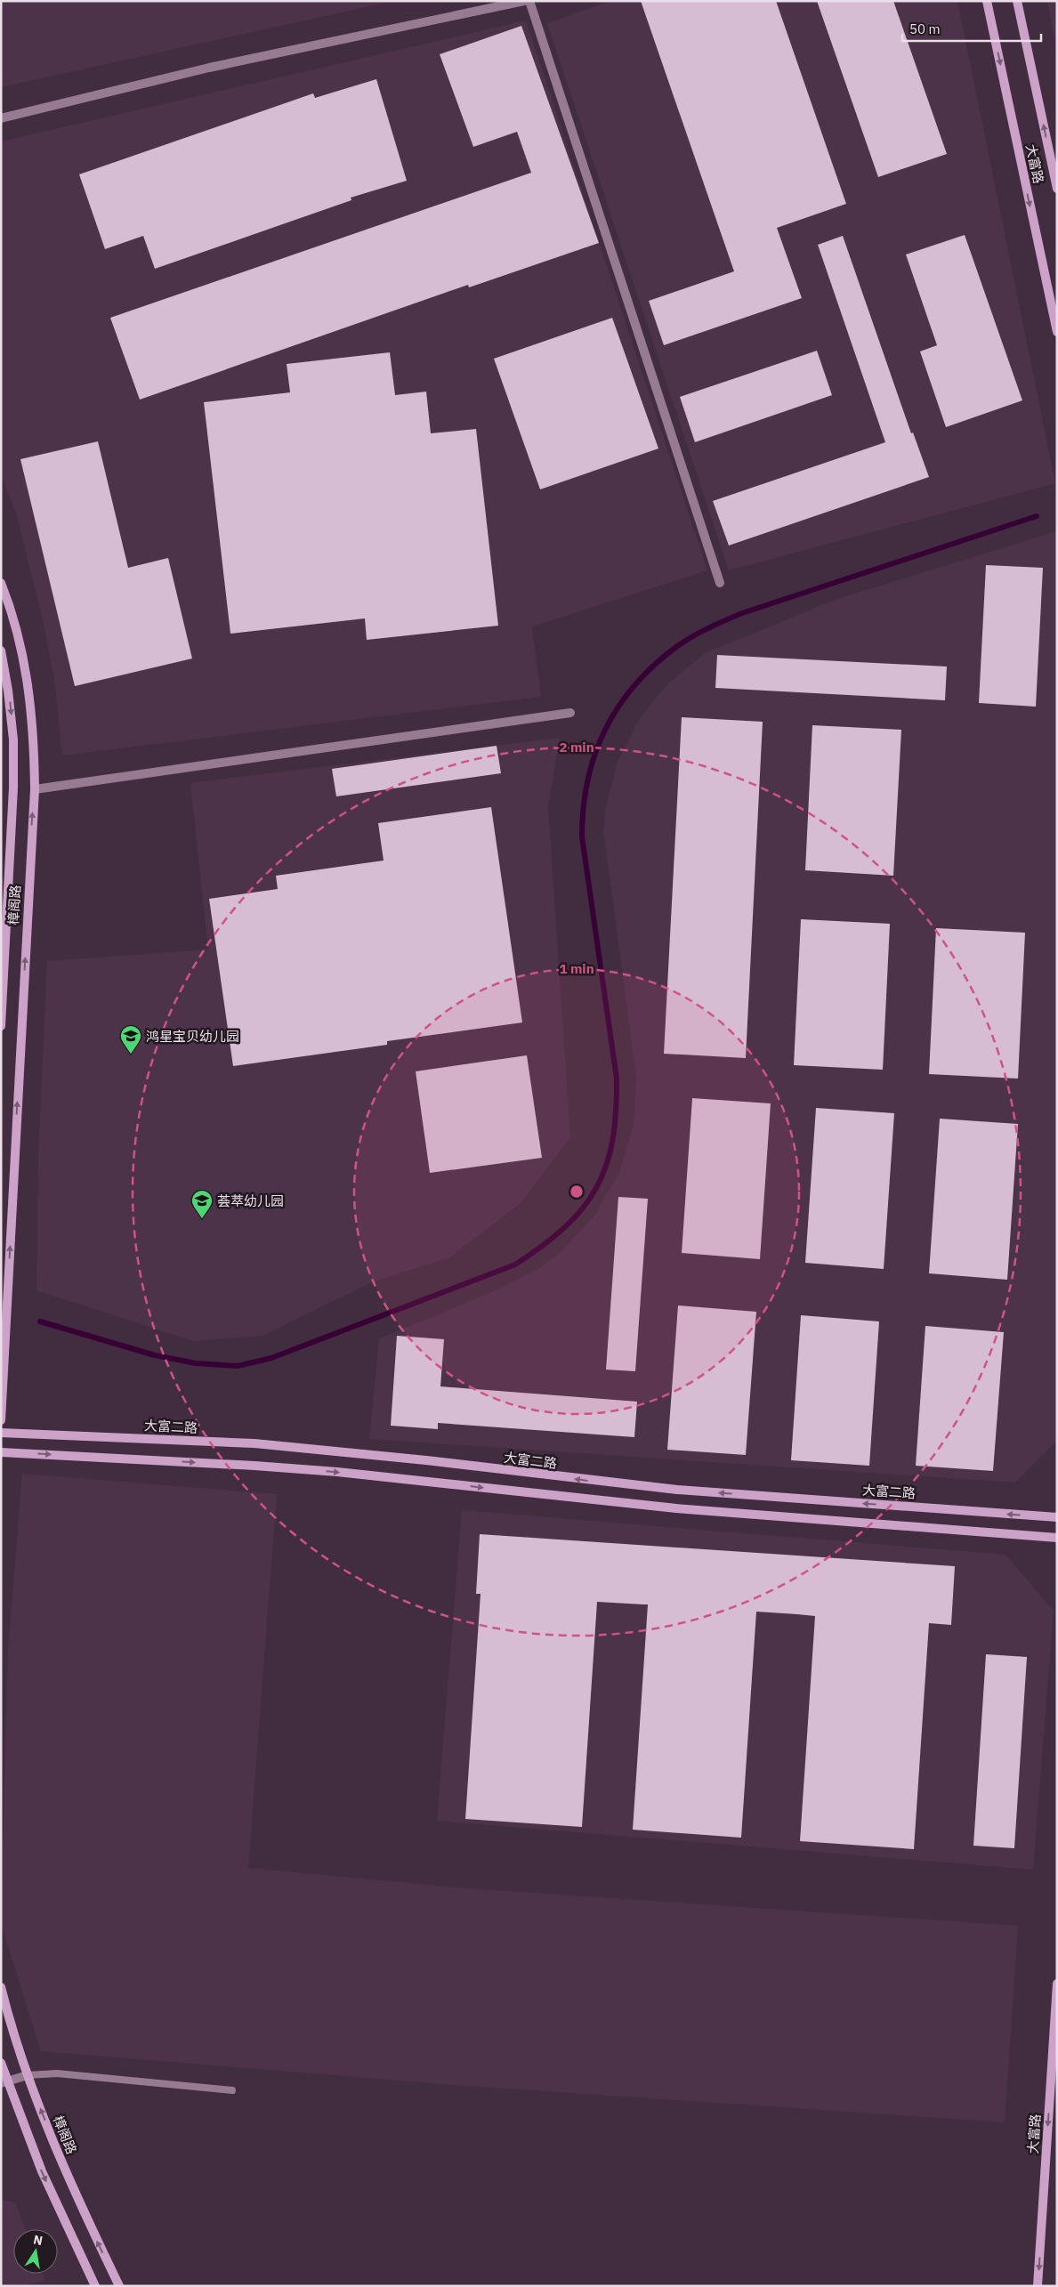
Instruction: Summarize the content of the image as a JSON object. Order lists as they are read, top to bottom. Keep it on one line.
{"streets":{"street":["大富路","樟阁路","大富二路"]},"places":{"school or university":["鸿星宝贝幼儿园","荟萃幼儿园"]},"scale_bar":"50 m","north":"top","rings":["2 min","1 min"]}
